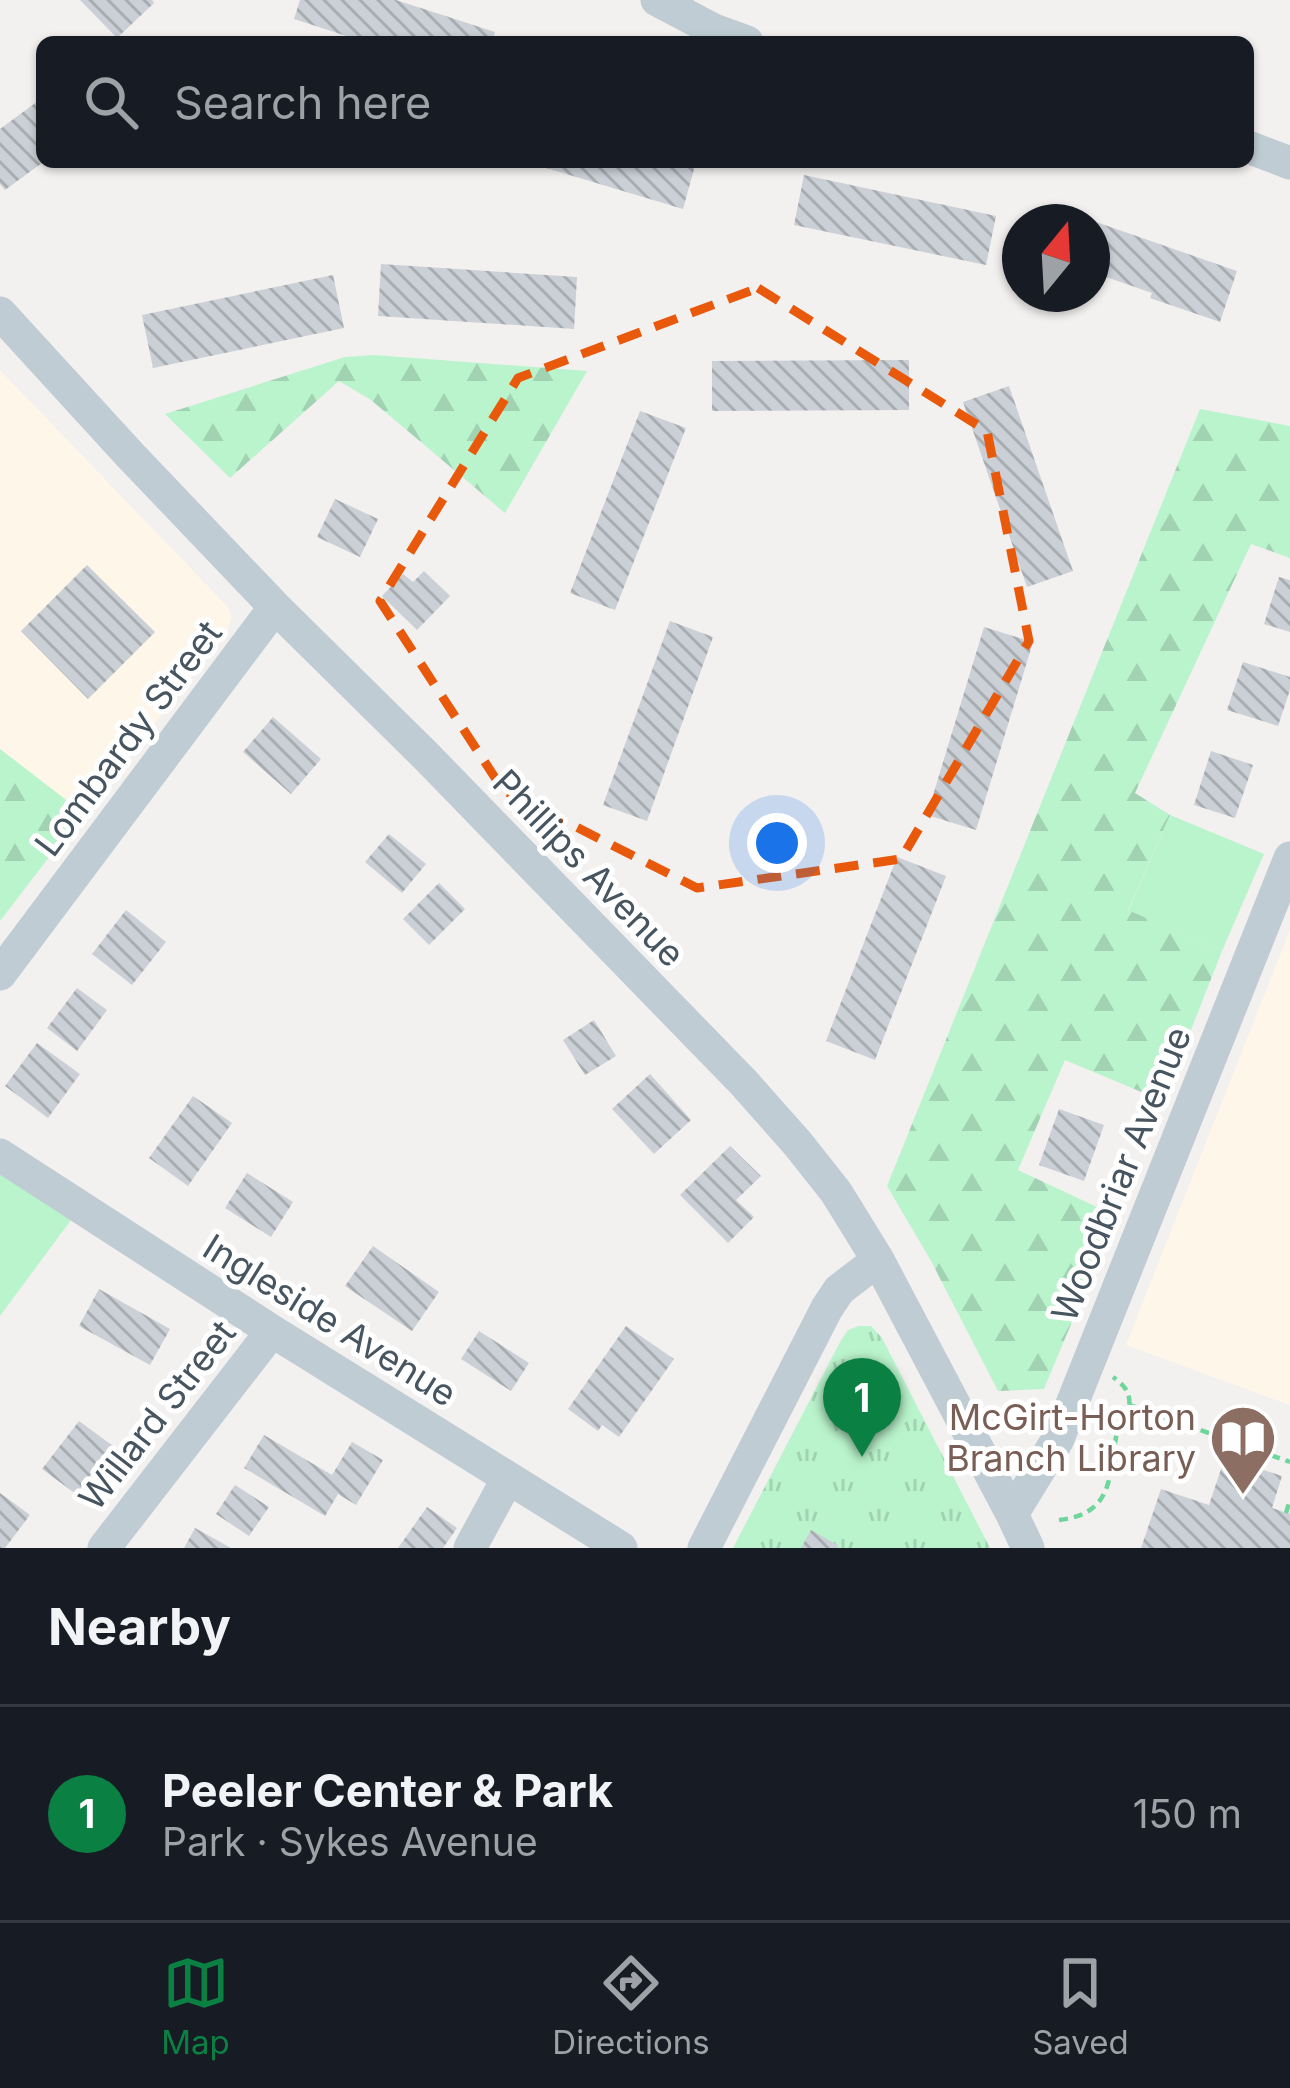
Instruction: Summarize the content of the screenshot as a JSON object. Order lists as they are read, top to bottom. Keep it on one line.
{"streets":{"street":["Lombardy Street","Phillips Avenue","Woodbriar Avenue","Ingleside Avenue","Willard Street"]},"crossings":[["Lombardy Street","Phillips Avenue"],["Phillips Avenue","Woodbriar Avenue"],["Ingleside Avenue","Willard Street"]],"places":{"library":["McGirt-Horton Branch Library"]},"north":"top","page":{"search":"Search here","pins":"1","heading":"Nearby","list":[{"mark":"1","name":"Peeler Center & Park","note":"Park · Sykes Avenue","value":"150 m"}],"nav":["Map","Directions","Saved"]}}
